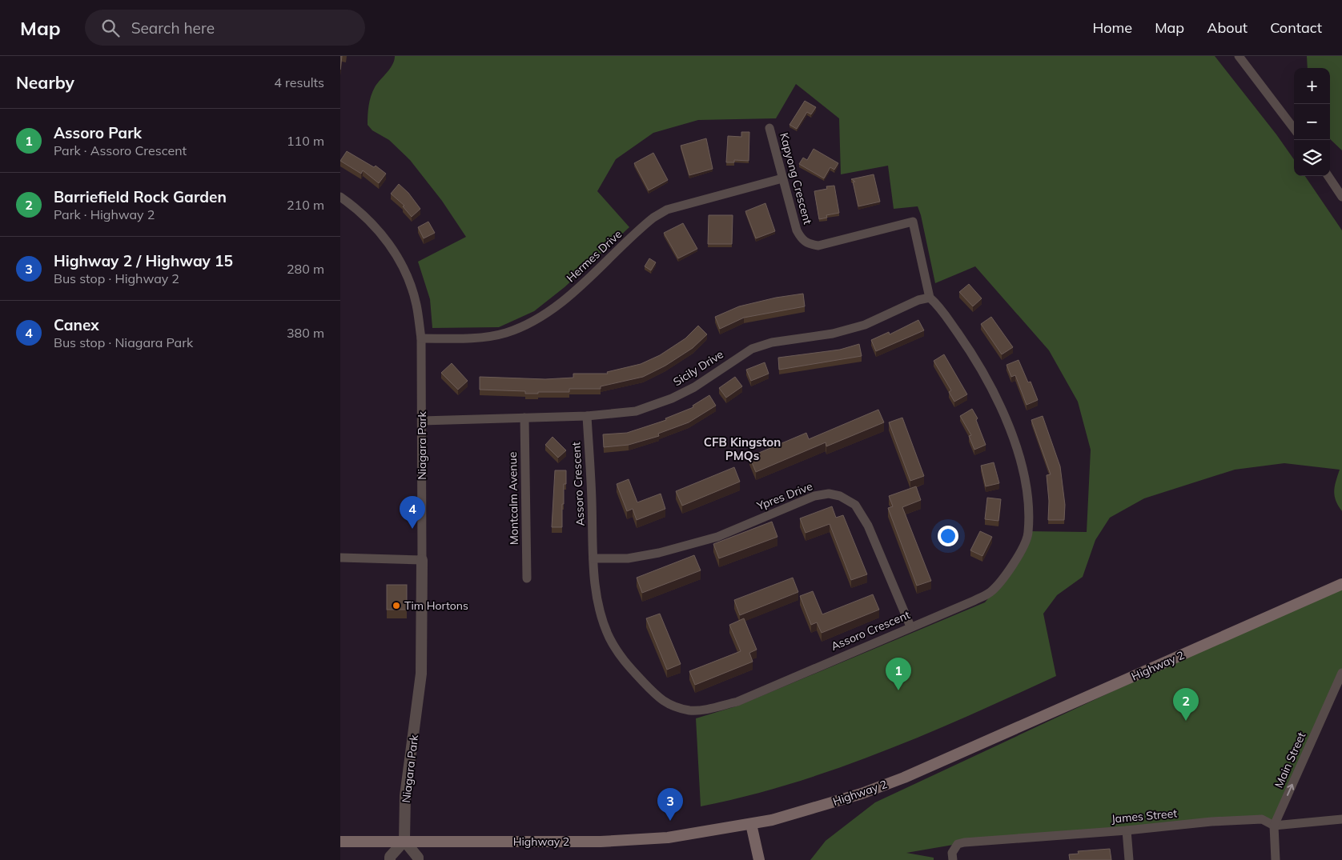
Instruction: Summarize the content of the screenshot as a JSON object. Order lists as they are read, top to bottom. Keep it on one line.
{"streets":{"main road":["Highway 2"],"street":["Kapyong Crescent","Hermes Drive","Sicily Drive","Niagara Park","Assoro Crescent","Ypres Drive","Montcalm Avenue","Main Street","James Street"]},"crossings":[["Kapyong Crescent","Hermes Drive"],["Kapyong Crescent","Sicily Drive"],["Kapyong Crescent","Assoro Crescent"],["Hermes Drive","Niagara Park"],["Sicily Drive","Niagara Park"],["Sicily Drive","Assoro Crescent"],["Sicily Drive","Montcalm Avenue"],["Niagara Park","Highway 2"],["Assoro Crescent","Ypres Drive"],["Main Street","James Street"]],"one_way":["Main Street"],"districts":["CFB Kingston PMQs"],"places":["Tim Hortons"],"page":{"header":"Map","search":"Search here","nav":["Home","Map","About","Contact"],"heading":["Nearby","4 results"],"map_buttons":["+","−"],"list":[{"mark":"1","name":"Assoro Park","note":"Park · Assoro Crescent","value":"110 m"},{"mark":"2","name":"Barriefield Rock Garden","note":"Park · Highway 2","value":"210 m"},{"mark":"3","name":"Highway 2 / Highway 15","note":"Bus stop · Highway 2","value":"280 m"},{"mark":"4","name":"Canex","note":"Bus stop · Niagara Park","value":"380 m"}],"pins":["4","1","2","3"]}}
